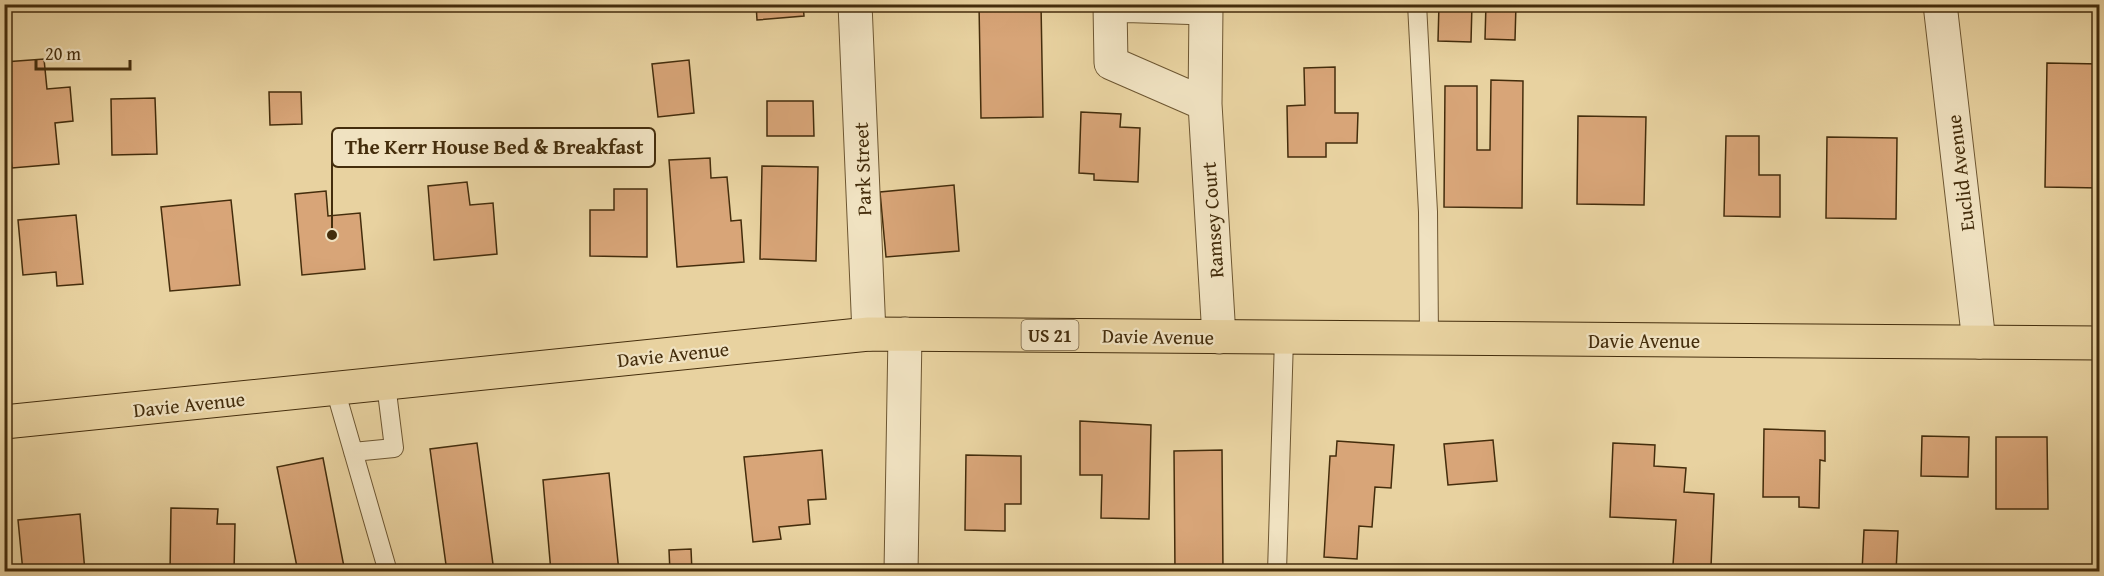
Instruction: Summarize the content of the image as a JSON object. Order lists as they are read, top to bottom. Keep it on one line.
{"streets":{"main road":["US 21","Davie Avenue"],"street":["Park Street","Euclid Avenue","Ramsey Court"]},"crossings":[["Park Street","Davie Avenue"],["Euclid Avenue","Davie Avenue"],["Ramsey Court","Davie Avenue"]],"places":["The Kerr House Bed & Breakfast"],"scale_bar":"20 m"}
